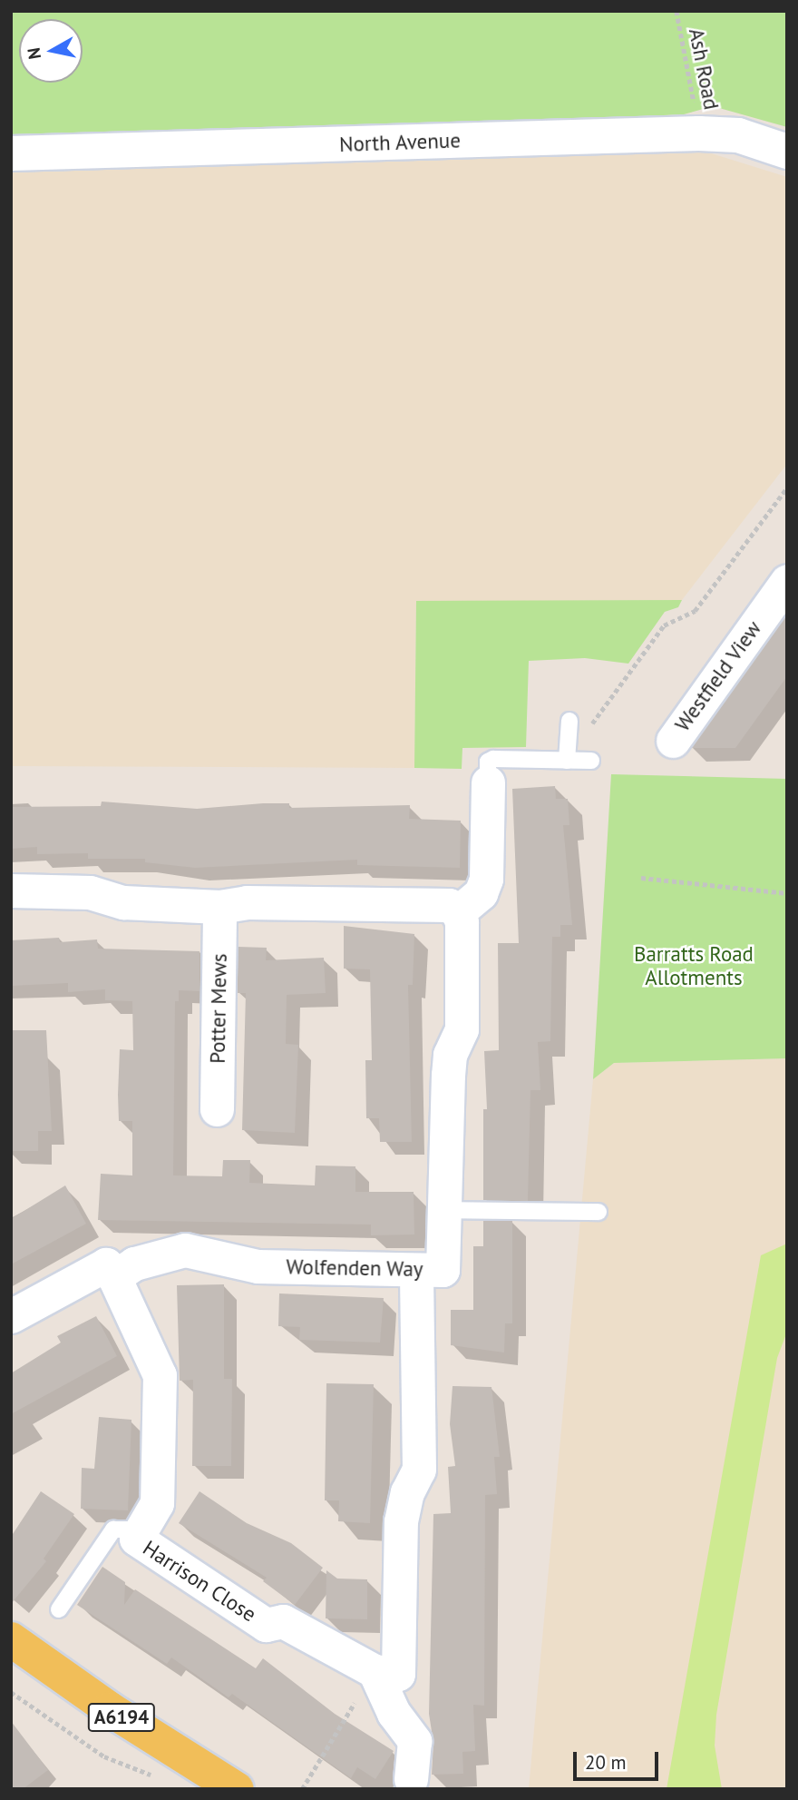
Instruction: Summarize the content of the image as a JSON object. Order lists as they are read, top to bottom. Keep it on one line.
{"streets":{"main road":["A6194"],"street":["North Avenue","Westfield View","Potter Mews","Wolfenden Way","Harrison Close"],"path":["Ash Road"]},"crossings":[["Ash Road","North Avenue"],["Wolfenden Way","Harrison Close"]],"parks":["Barratts Road Allotments"],"scale_bar":"20 m","north":"left"}
